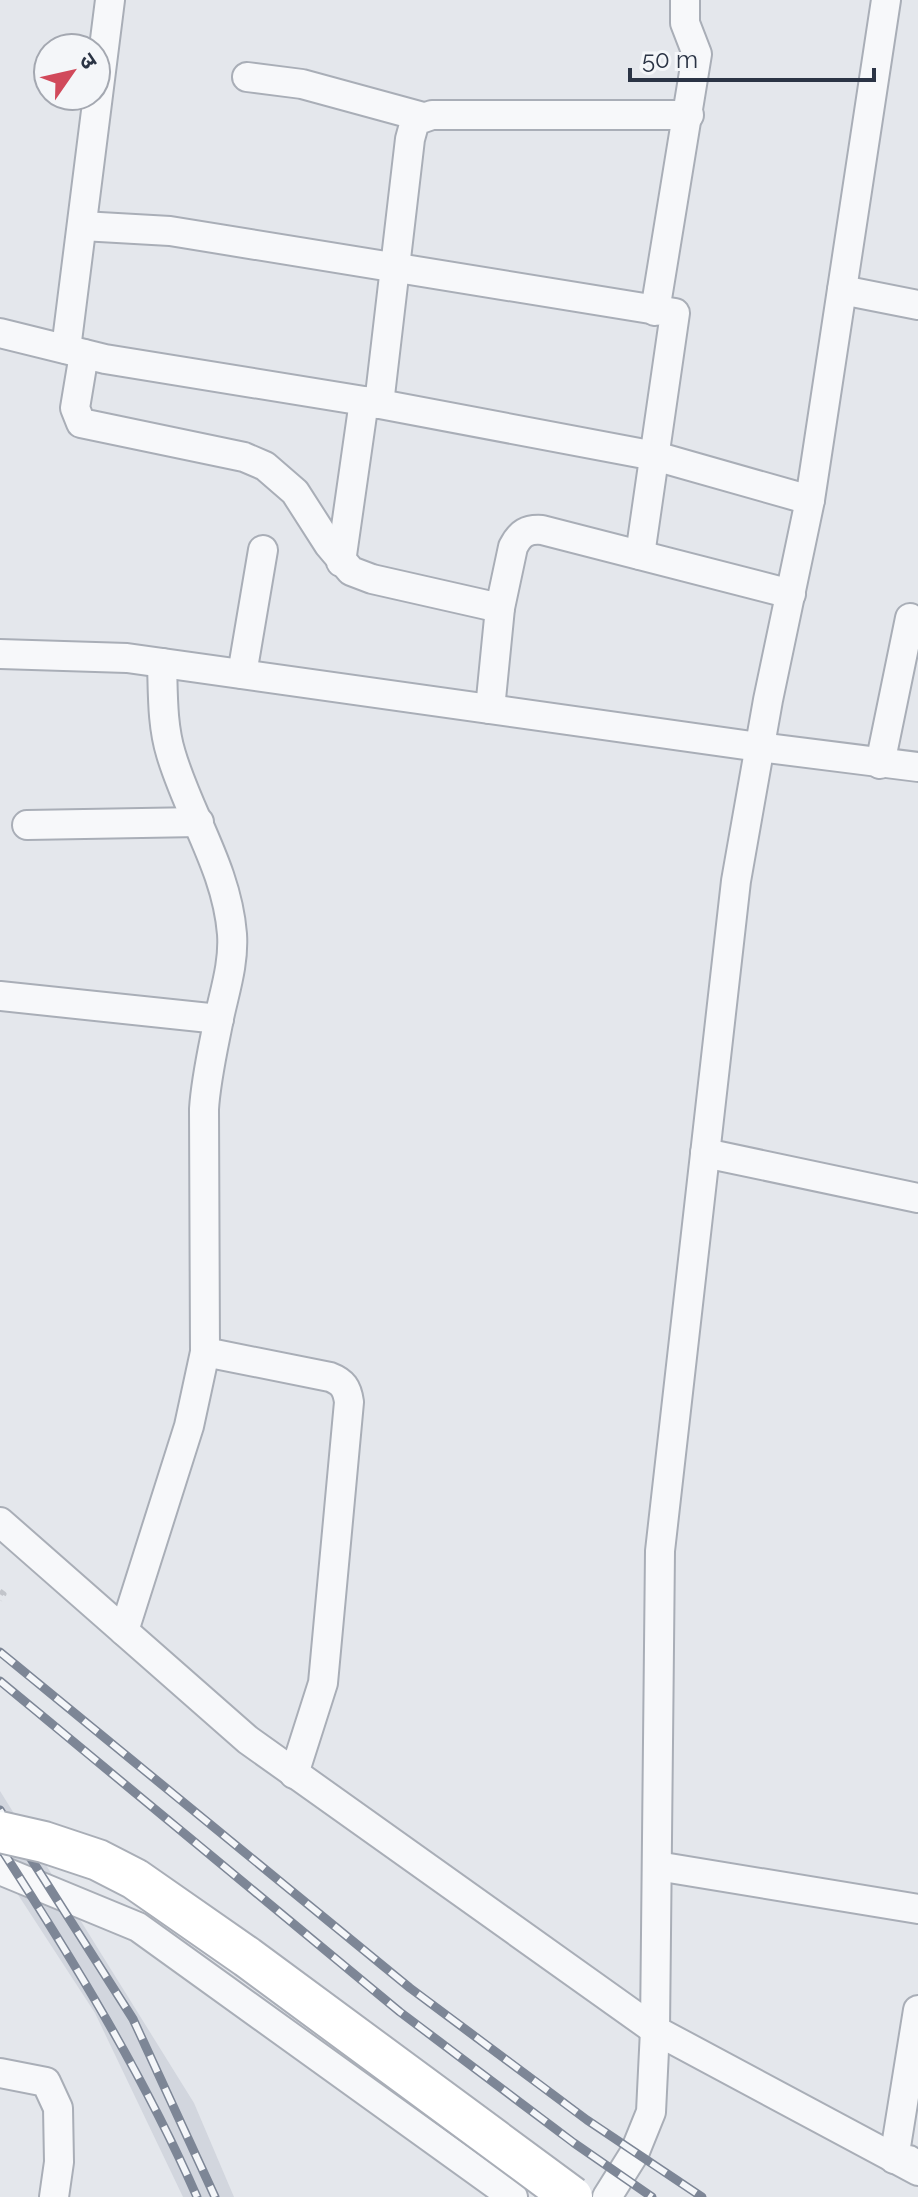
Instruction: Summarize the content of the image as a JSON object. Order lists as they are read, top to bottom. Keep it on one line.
{"scale_bar":"50 m","north":"top right"}
